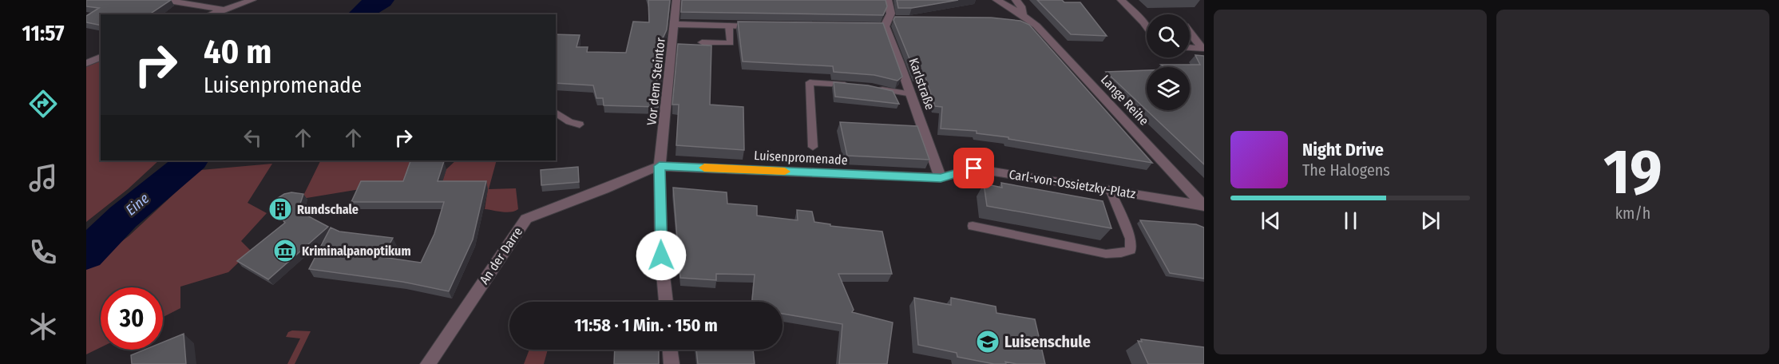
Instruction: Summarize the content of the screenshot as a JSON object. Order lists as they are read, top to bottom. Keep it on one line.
{"streets":{"street":["Vor dem Steintor","Karlstraße","Lange Reihe","Luisenpromenade","Carl-von-Ossietzky-Platz","An der Darre"]},"crossings":[["Vor dem Steintor","Luisenpromenade"],["Vor dem Steintor","An der Darre"],["Karlstraße","Luisenpromenade"],["Karlstraße","Carl-von-Ossietzky-Platz"],["Lange Reihe","Carl-von-Ossietzky-Platz"],["Luisenpromenade","Carl-von-Ossietzky-Platz"],["Luisenpromenade","An der Darre"]],"water":["Eine"],"places":{"building":["Rundschale"],"museum":["Kriminalpanoptikum"],"school or university":["Luisenschule"]},"page":{"tabs":"11:57","tile":["19","km/h"],"turn":["40 m","Luisenpromenade"],"song":["Night Drive","The Halogens"],"limit":"30","trip":"11:58 · 1 Min. · 150 m"}}
